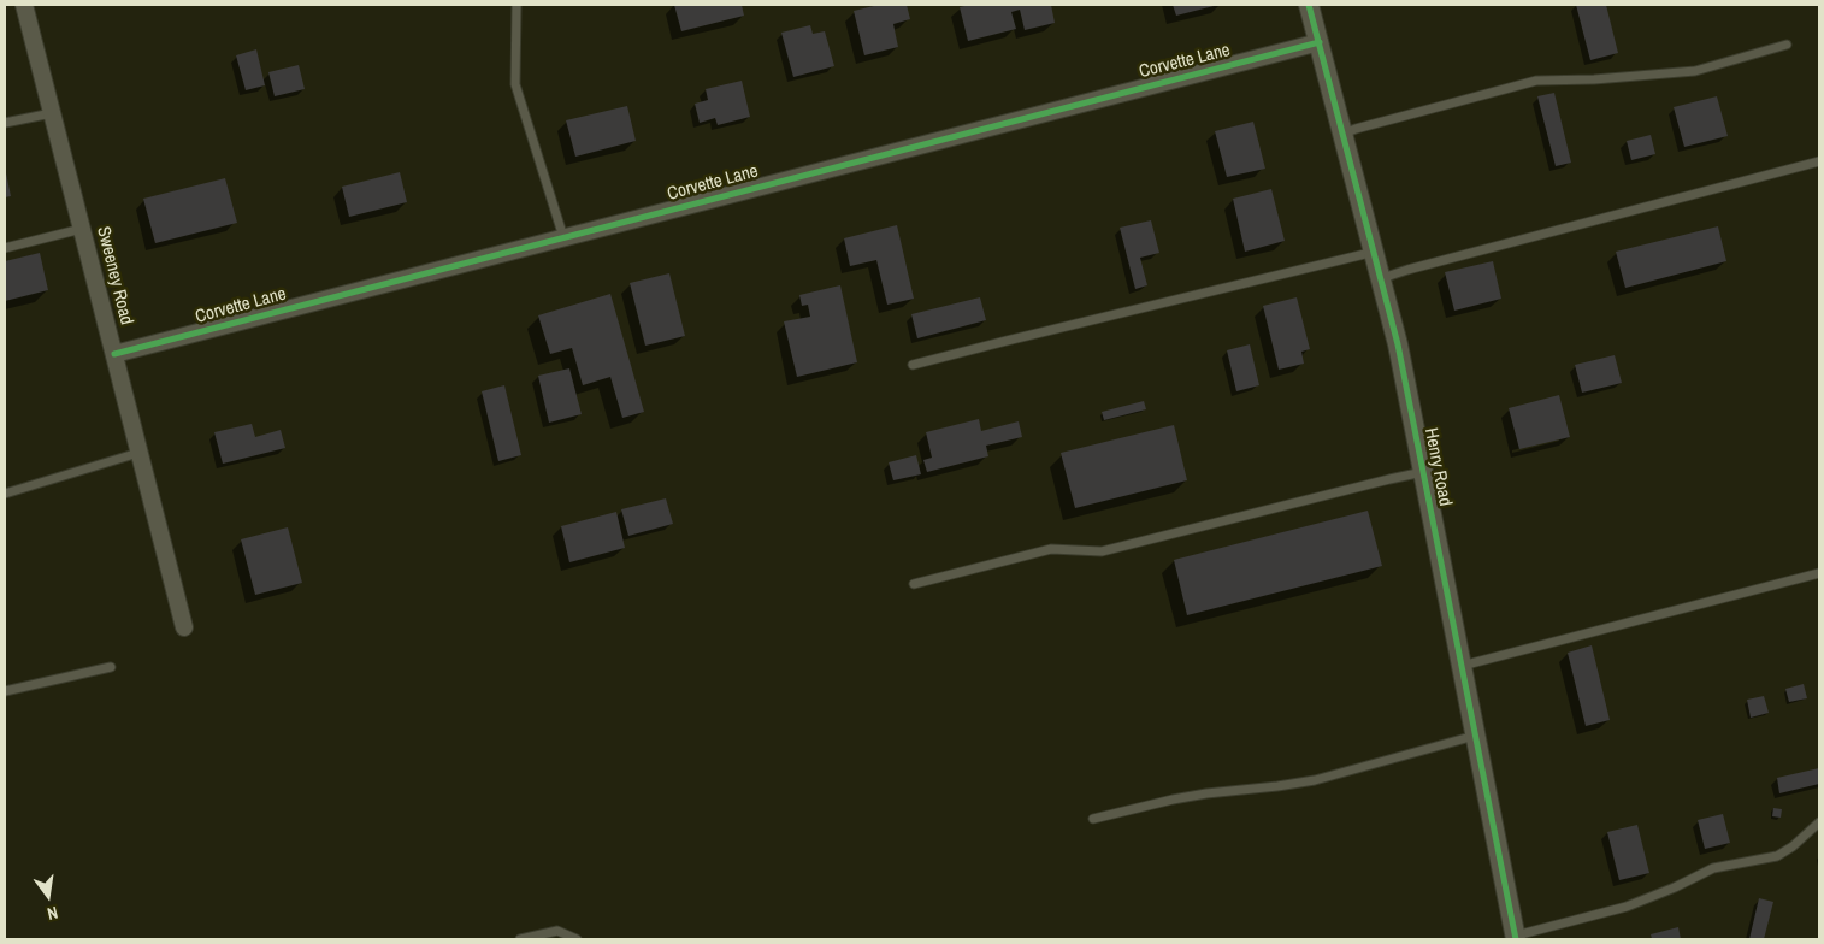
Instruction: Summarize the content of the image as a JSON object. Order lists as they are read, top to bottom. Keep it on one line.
{"streets":{"street":["Corvette Lane","Sweeney Road","Henry Road"]},"crossings":[["Corvette Lane","Sweeney Road"],["Corvette Lane","Henry Road"]],"north":"bottom"}
